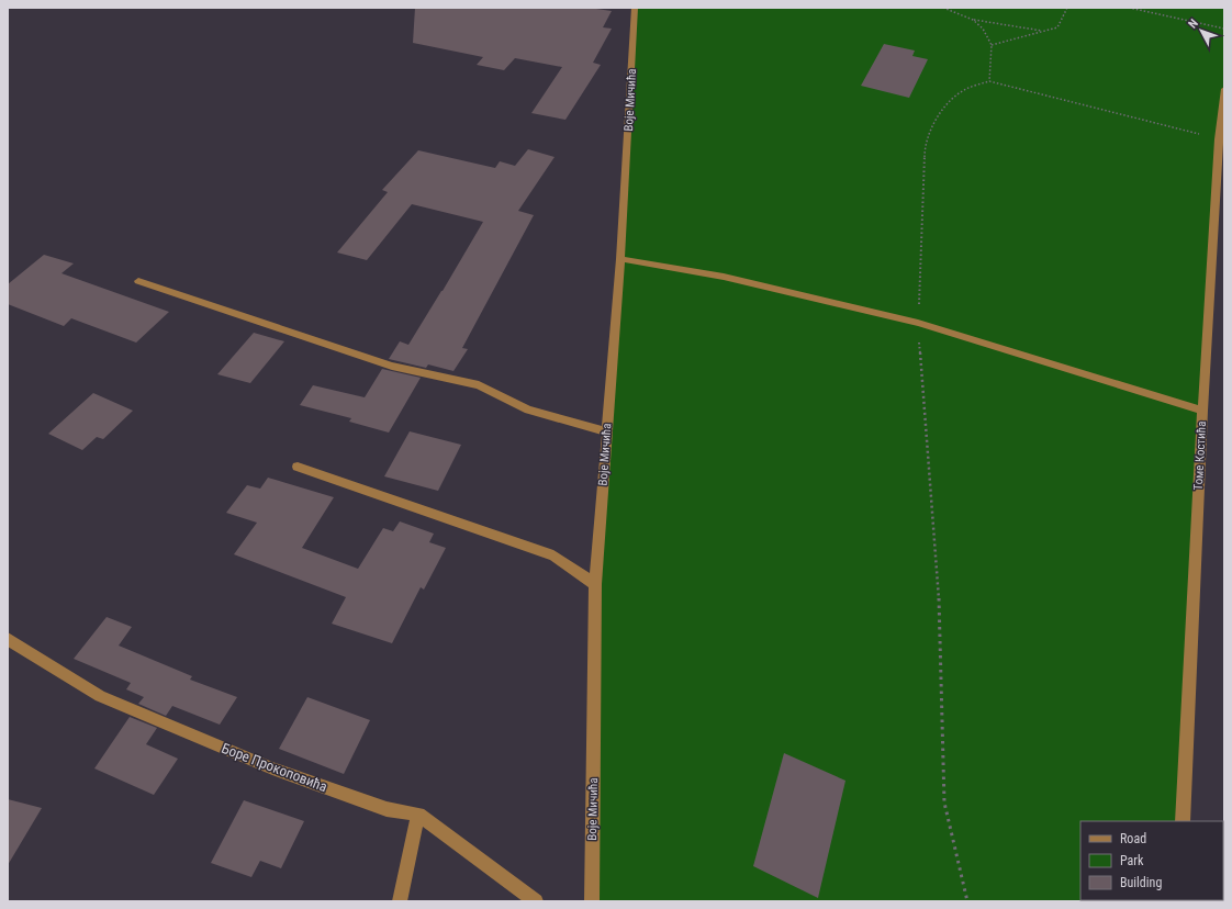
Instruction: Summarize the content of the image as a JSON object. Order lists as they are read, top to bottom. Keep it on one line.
{"streets":{"street":["Воје Мичића","Томе Костића","Боре Прокоповића"]},"legend":["Road","Park","Building"],"north":"top left"}
